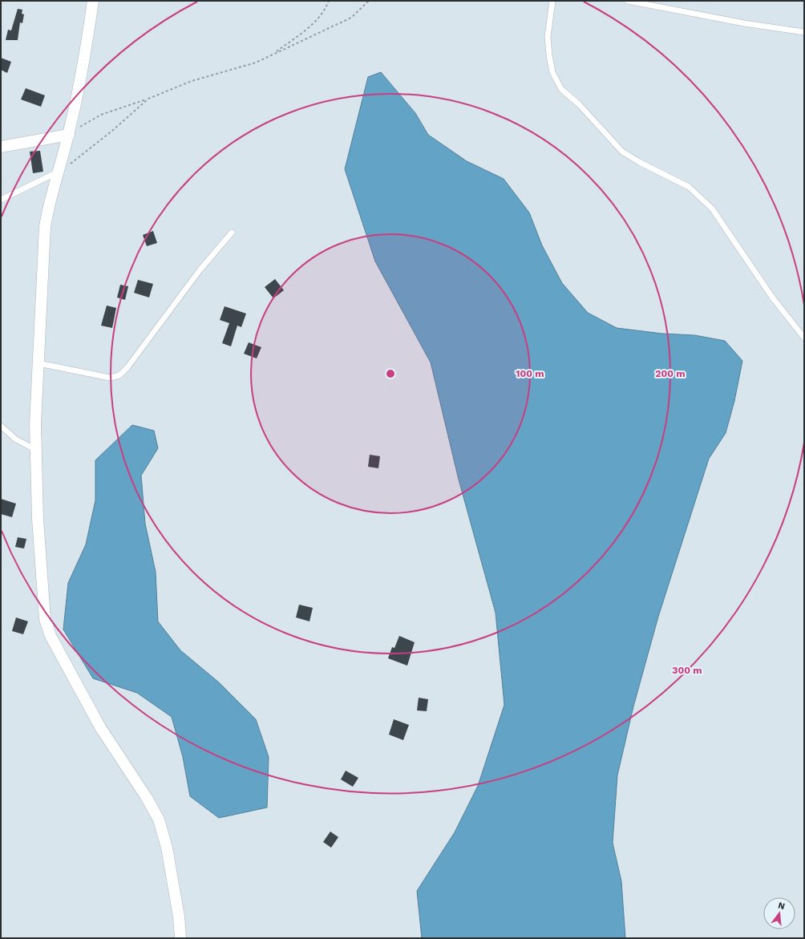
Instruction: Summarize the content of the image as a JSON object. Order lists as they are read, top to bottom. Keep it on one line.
{"north":"top","rings":["100 m","200 m","300 m"]}
